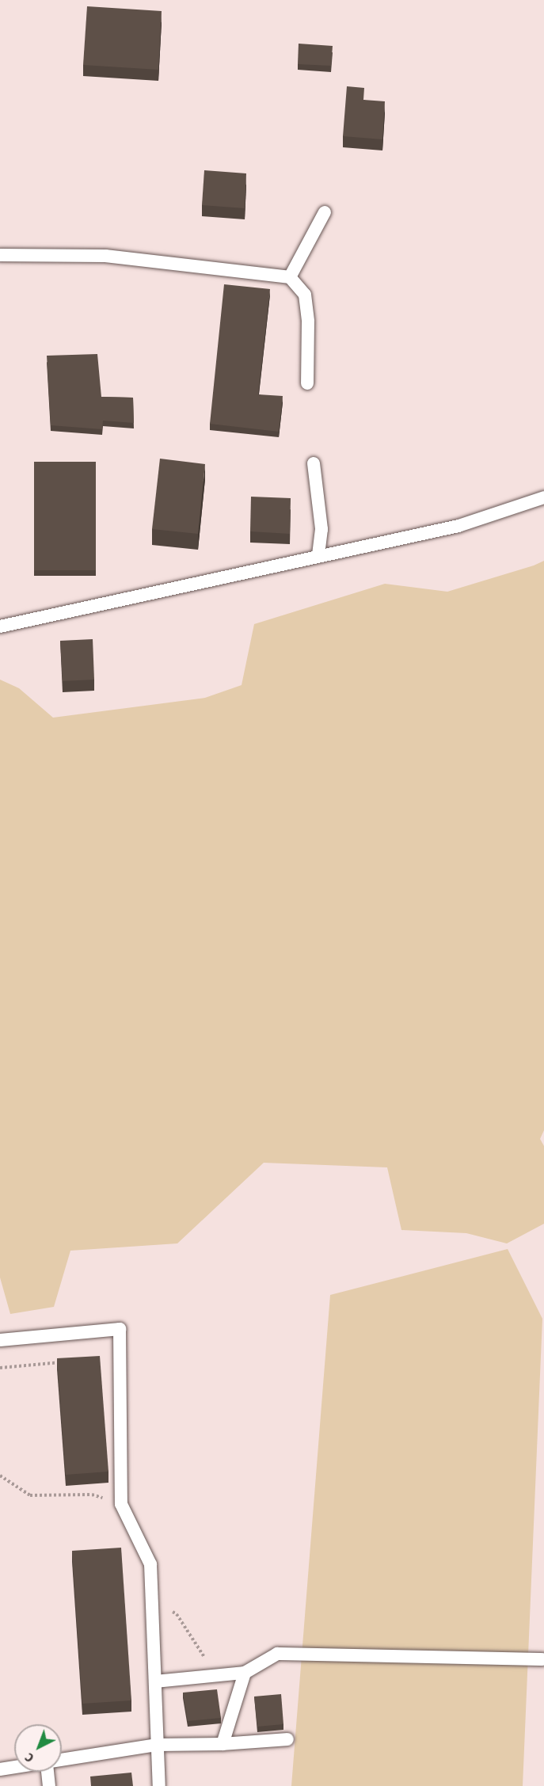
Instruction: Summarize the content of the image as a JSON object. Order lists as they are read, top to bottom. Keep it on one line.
{"north":"bottom left"}
